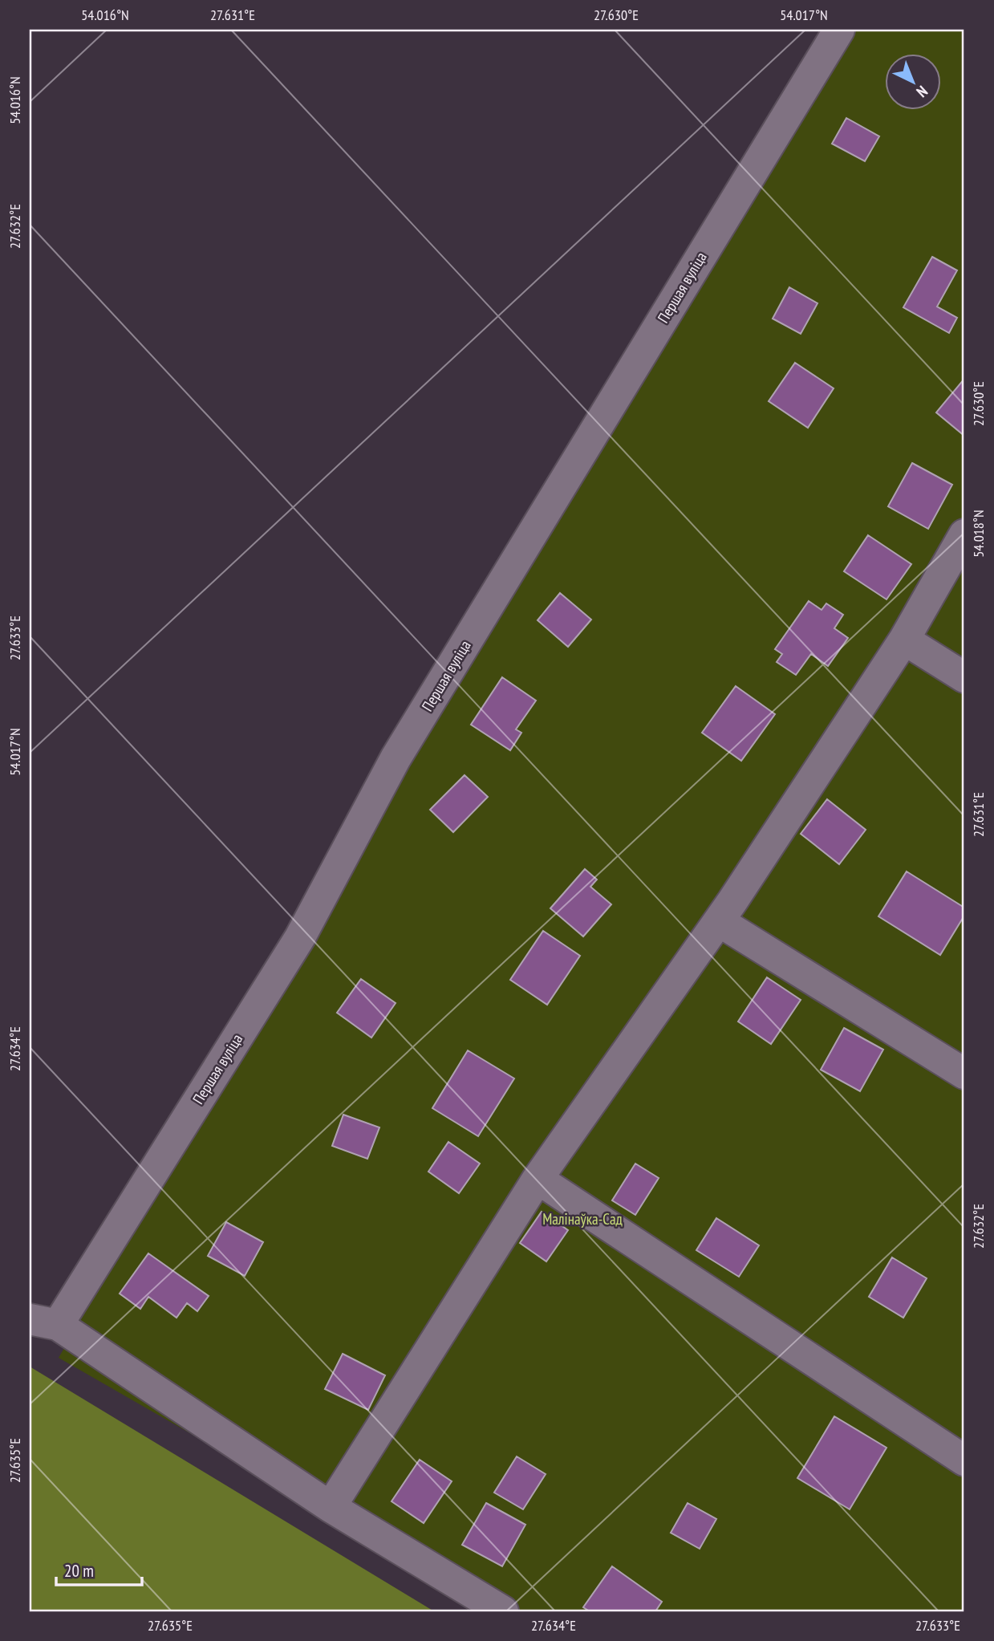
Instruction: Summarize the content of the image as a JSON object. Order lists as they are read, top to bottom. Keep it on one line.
{"streets":{"street":["Першая вуліца"]},"parks":["Малінаўка-Сад"],"scale_bar":"20 m","north":"bottom right","coordinates":["54.016°N","27.631°E","27.630°E","54.017°N","27.632°E","54.018°N","27.633°E","27.634°E","27.635°E"]}
